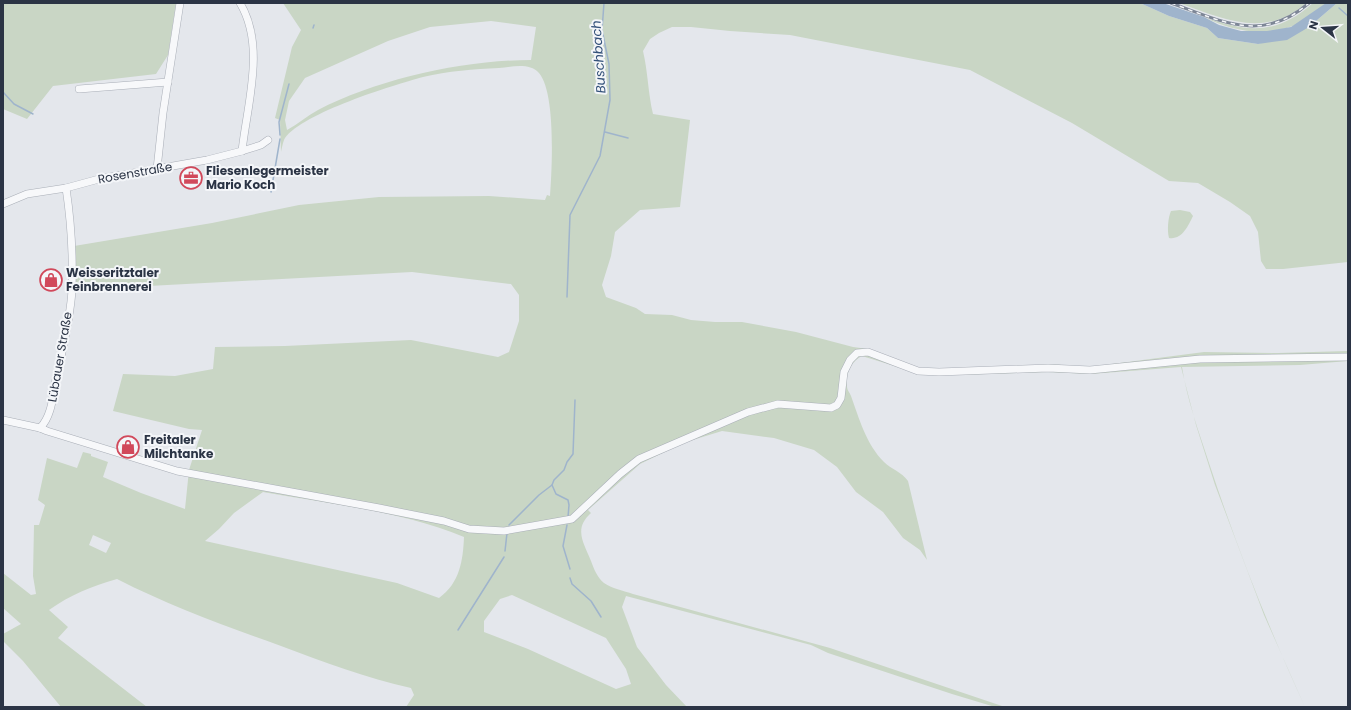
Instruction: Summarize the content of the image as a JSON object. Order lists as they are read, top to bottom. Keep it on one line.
{"streets":{"street":["Rosenstraße","Lübauer Straße"]},"crossings":[["Rosenstraße","Lübauer Straße"]],"water":["Buschbach"],"places":{"office":["Fliesenlegermeister Mario Koch"],"shop":["Weisseritztaler Feinbrennerei","Freitaler Milchtanke"]},"north":"left"}
